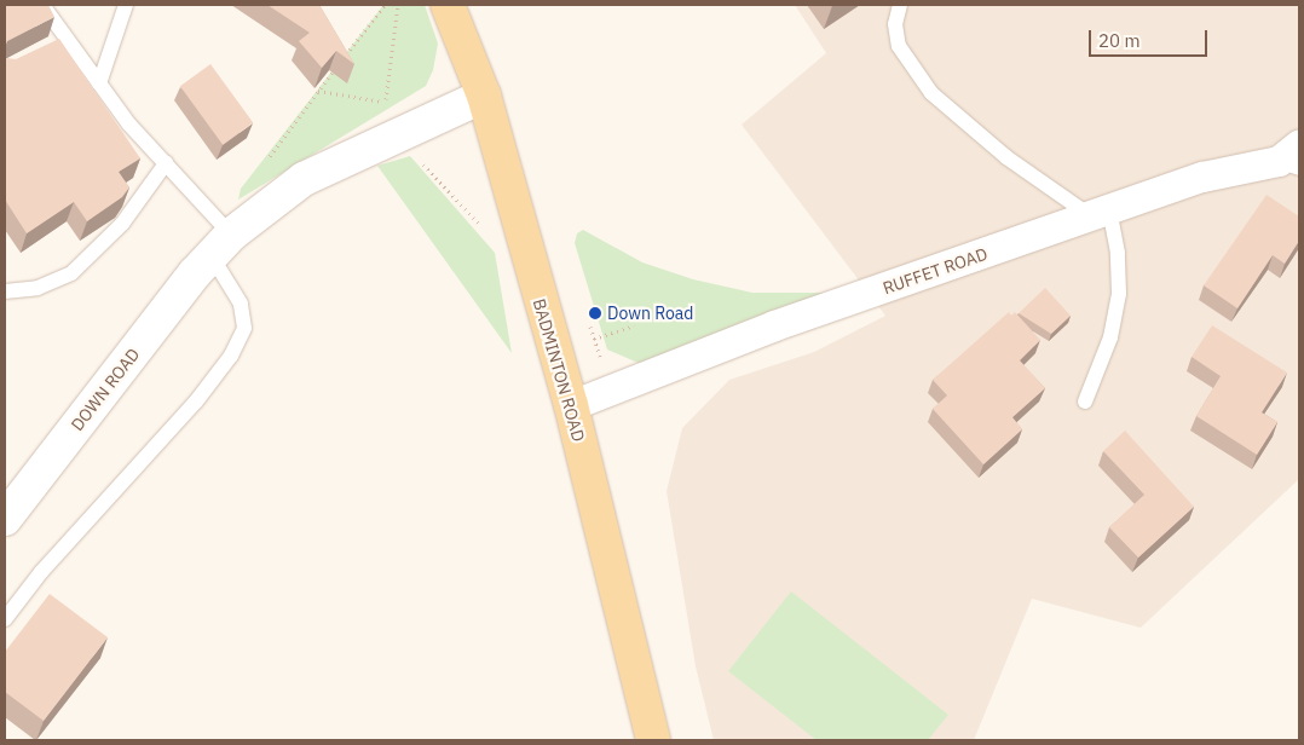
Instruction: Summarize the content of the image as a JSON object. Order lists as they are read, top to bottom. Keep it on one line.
{"streets":{"main road":["BADMINTON ROAD"],"street":["RUFFET ROAD","DOWN ROAD"]},"crossings":[["RUFFET ROAD","BADMINTON ROAD"],["BADMINTON ROAD","DOWN ROAD"]],"places":["Down Road"],"scale_bar":"20 m"}
